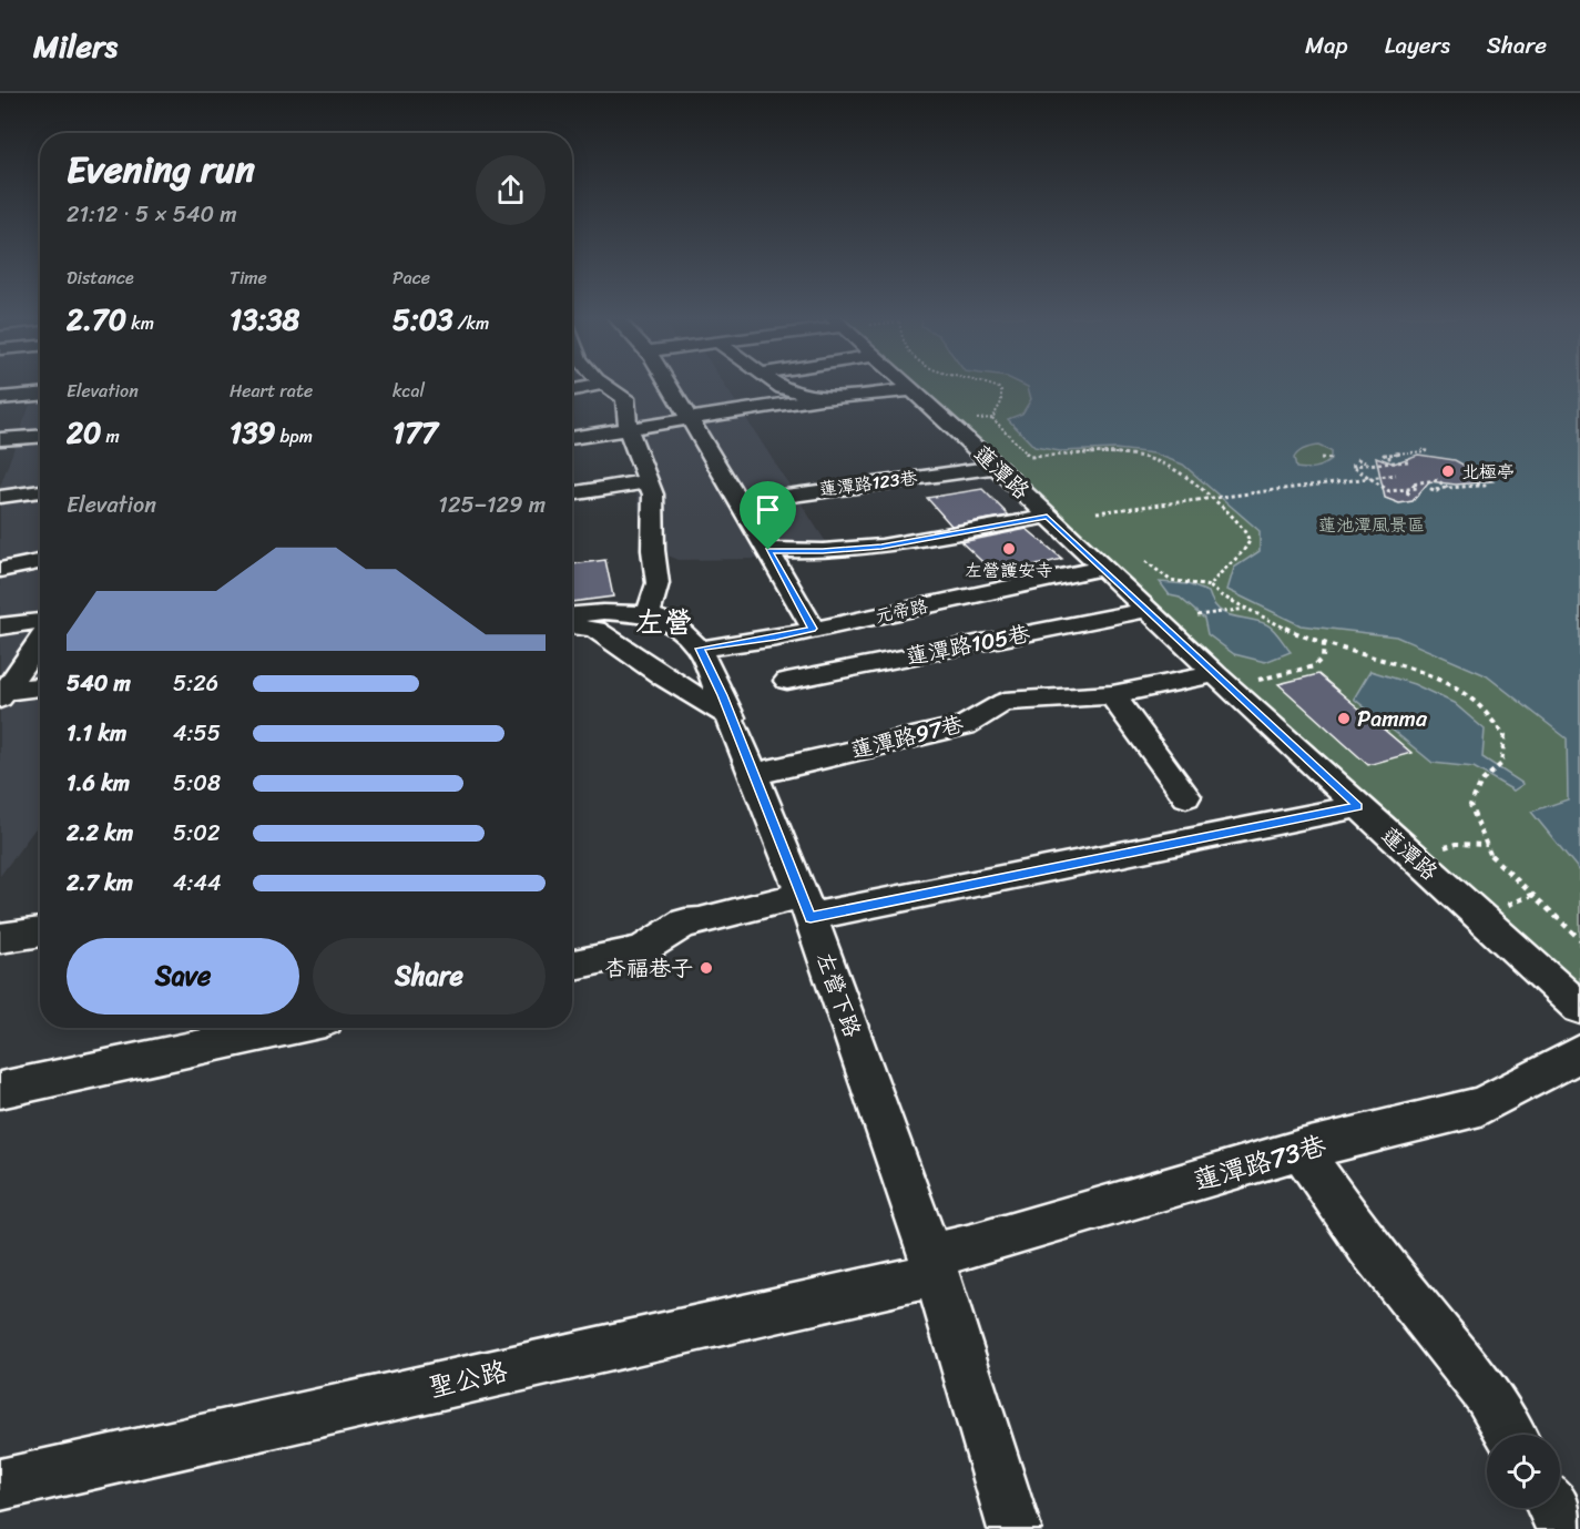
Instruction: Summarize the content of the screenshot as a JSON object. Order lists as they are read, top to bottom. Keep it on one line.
{"streets":{"street":["蓮潭路","蓮潭路123巷","元帝路","蓮潭路105巷","蓮潭路97巷","左營下路","蓮潭路73巷","聖公路"]},"crossings":[["蓮潭路","蓮潭路123巷"],["蓮潭路","元帝路"],["蓮潭路","蓮潭路105巷"],["蓮潭路","蓮潭路97巷"],["元帝路","左營下路"],["蓮潭路97巷","左營下路"],["左營下路","蓮潭路73巷"],["左營下路","聖公路"],["蓮潭路73巷","聖公路"]],"districts":["左營"],"parks":["蓮池潭風景區"],"places":["北極亭","左營護安寺","Pamma","杏福巷子"],"page":{"header":"Milers","nav":["Map","Layers","Share"],"heading":["Evening run","21:12 · 5 × 540 m"],"stats":[["Distance","2.70 km"],["Time","13:38"],["Pace","5:03 /km"],["Elevation","20 m"],["Heart rate","139 bpm"],["kcal","177"]],"chart":["Elevation","125–129 m"],"list":[{"name":"540 m","note":"5:26"},{"name":"1.1 km","note":"4:55"},{"name":"1.6 km","note":"5:08"},{"name":"2.2 km","note":"5:02"},{"name":"2.7 km","note":"4:44"}],"buttons":["Save","Share"]}}
